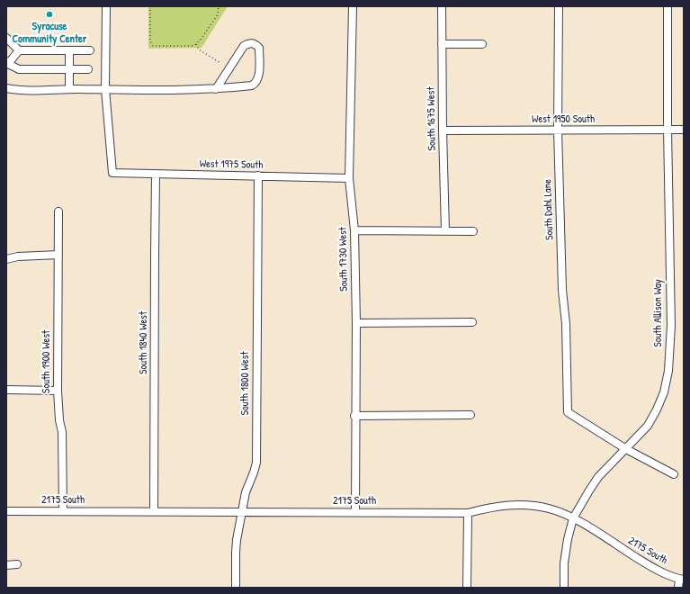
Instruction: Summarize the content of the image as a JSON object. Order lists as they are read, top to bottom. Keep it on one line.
{"streets":{"street":["South 1675 West","West 1950 South","West 1975 South","South Dahl Lane","South 1730 West","South Allison Way","South 1840 West","South 1900 West","South 1800 West","2175 South"]},"crossings":[["South 1675 West","West 1950 South"],["West 1950 South","South Dahl Lane"],["West 1950 South","South Allison Way"],["West 1975 South","South 1730 West"],["West 1975 South","South 1840 West"],["West 1975 South","South 1800 West"],["South Dahl Lane","South Allison Way"],["South 1730 West","2175 South"],["South Allison Way","2175 South"],["South 1840 West","2175 South"],["South 1900 West","2175 South"],["South 1800 West","2175 South"]],"places":["Syracuse Community Center"]}
